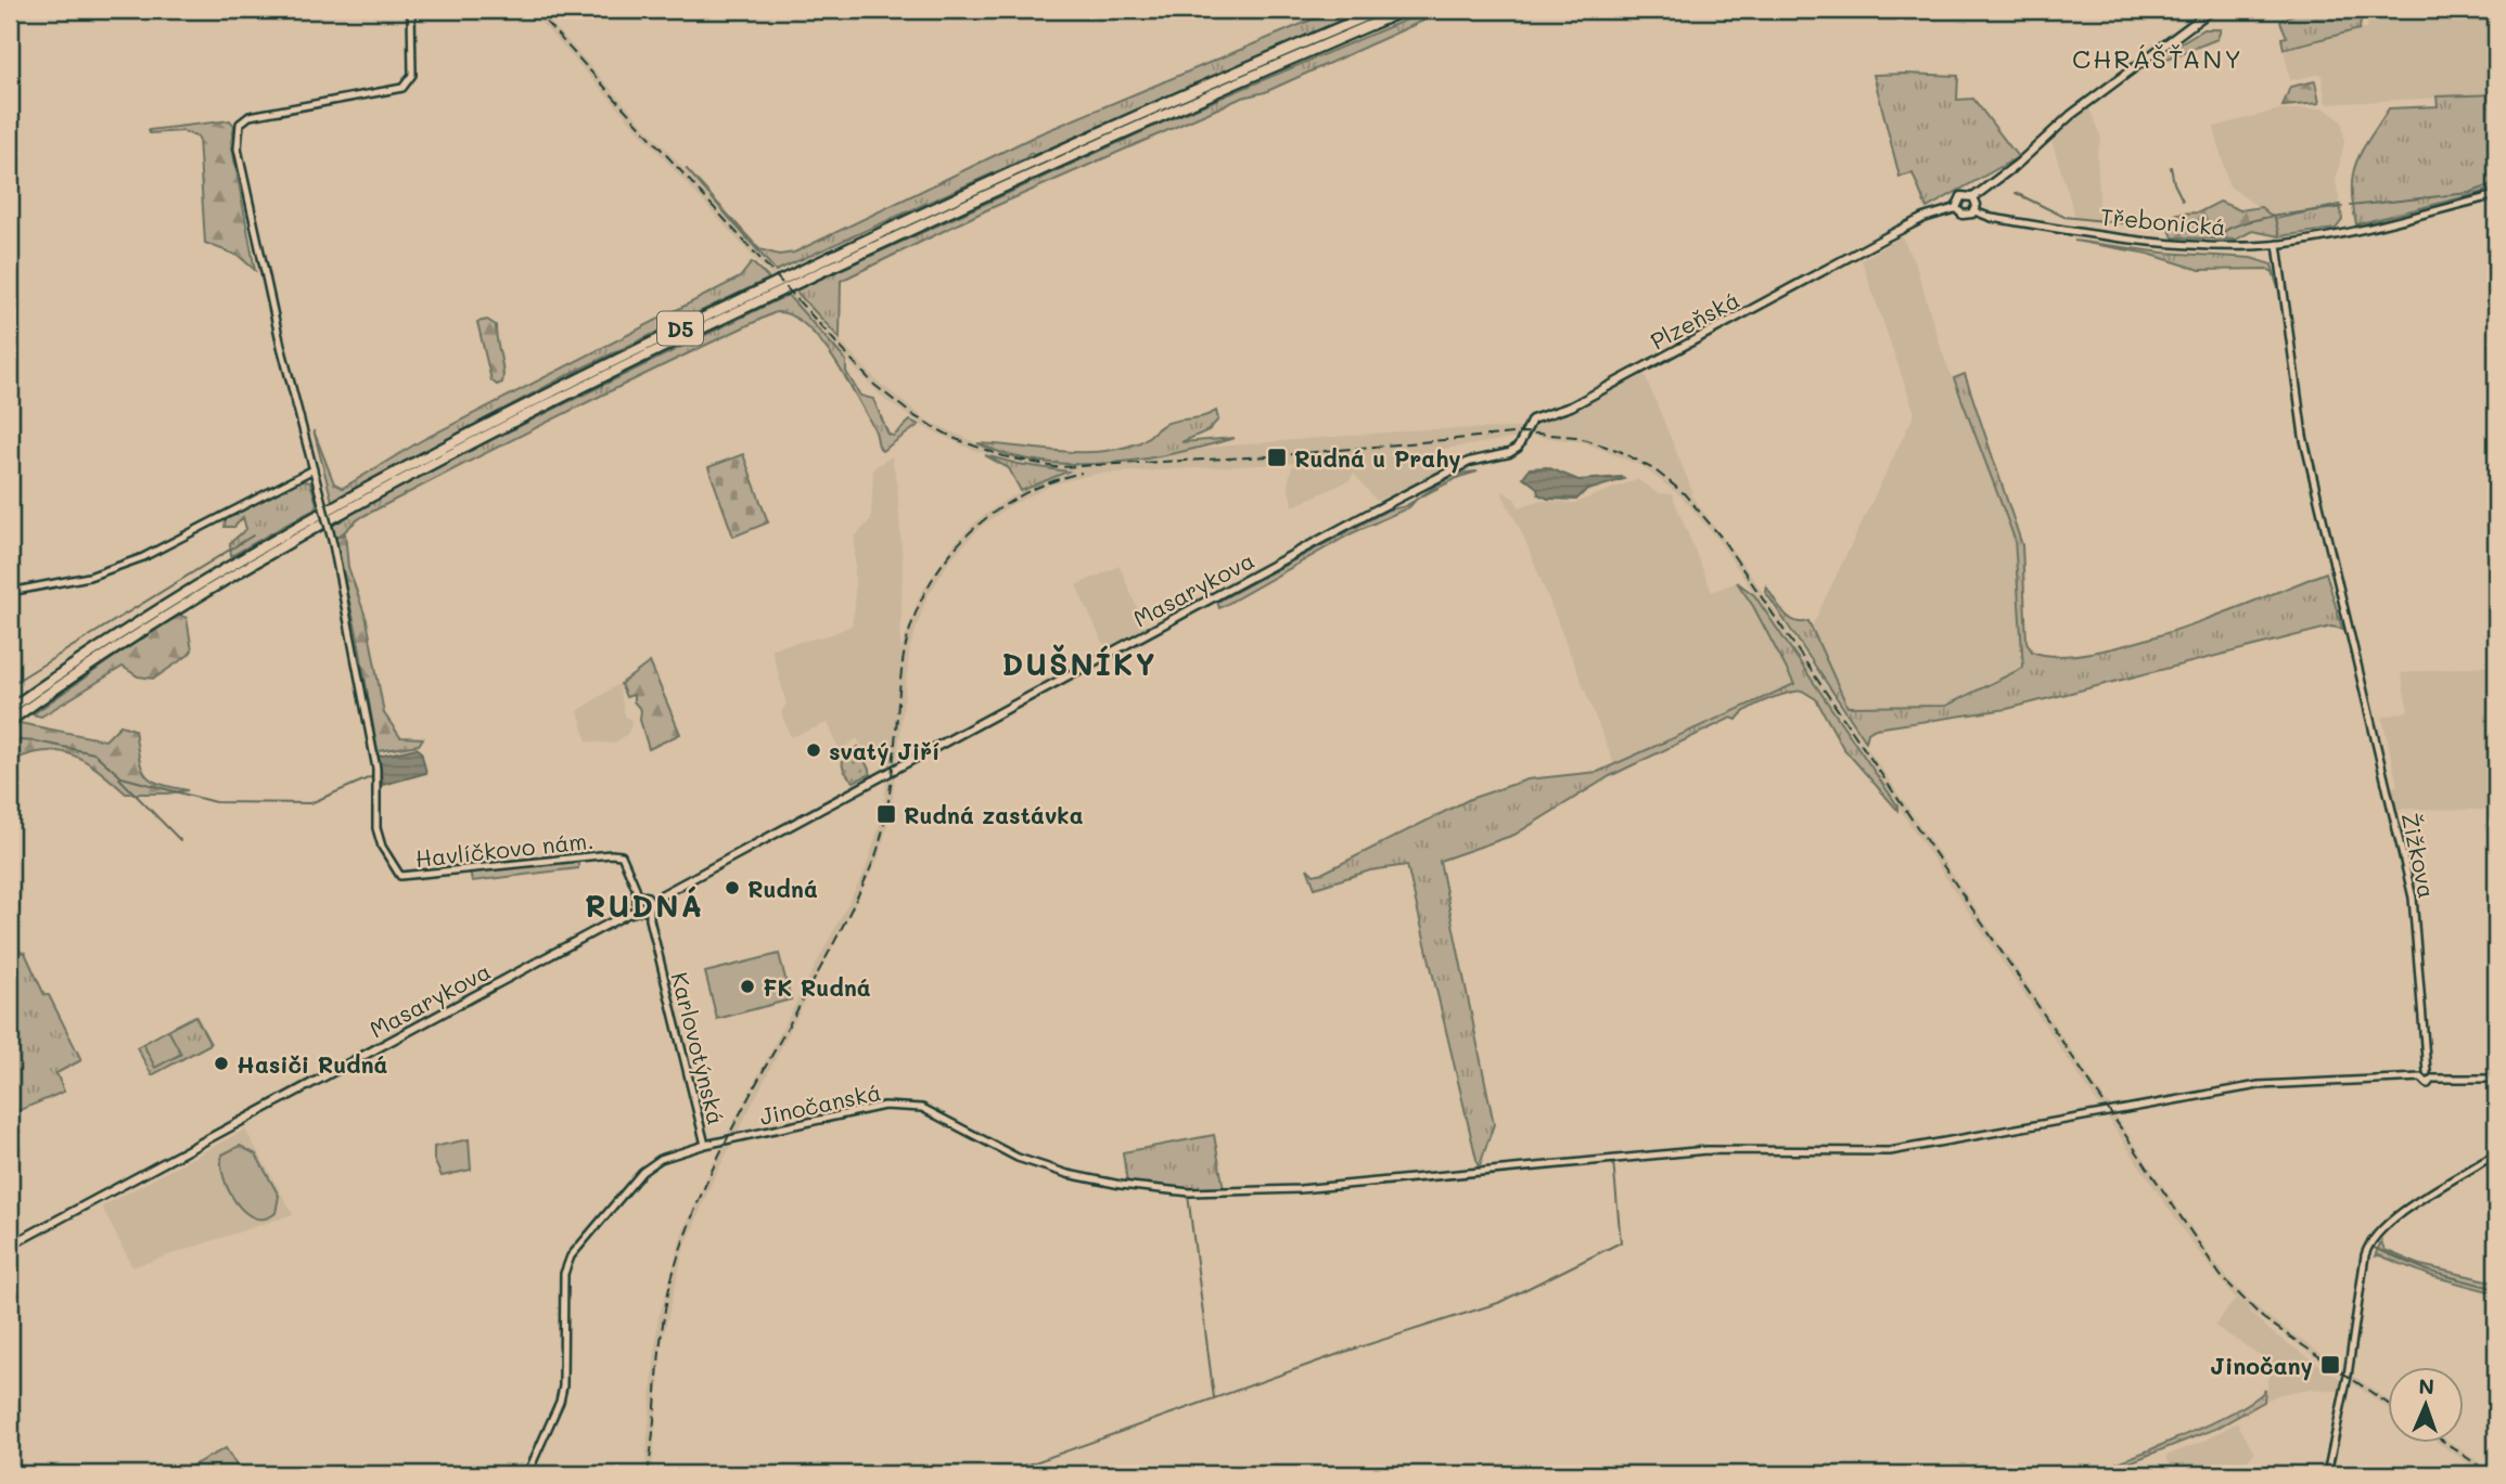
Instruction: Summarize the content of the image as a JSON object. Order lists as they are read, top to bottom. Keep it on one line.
{"streets":{"highway":["D5"],"main road":["Plzeňská","Masarykova"],"street":["Třebonická","Havlíčkovo nám.","Žižkova","Karlovotýnská","Jinočanská"]},"crossings":[["Třebonická","Plzeňská"],["Třebonická","Žižkova"],["Plzeňská","Masarykova"],["Masarykova","Havlíčkovo nám."],["Masarykova","Karlovotýnská"],["Havlíčkovo nám.","Karlovotýnská"],["Žižkova","Jinočanská"],["Karlovotýnská","Jinočanská"]],"districts":["CHRÁŠŤANY","DUŠNÍKY","RUDNÁ"],"places":{"transit":["Rudná u Prahy","Rudná zastávka","Jinočany"],"other":["svatý Jiří","Rudná","FK Rudná","Hasiči Rudná"]},"north":"top"}
